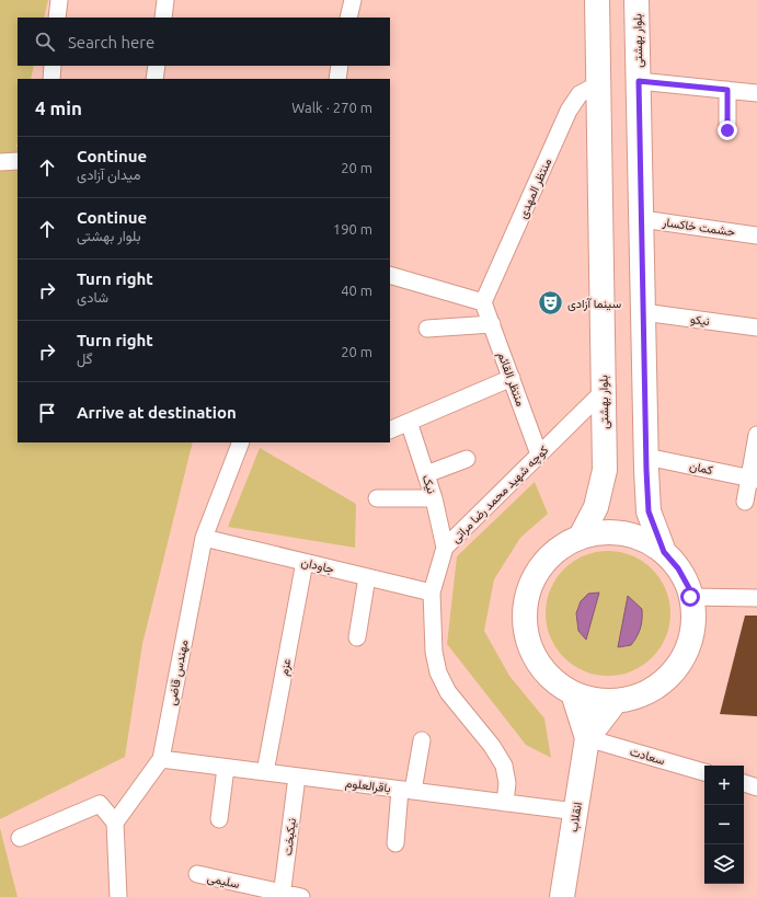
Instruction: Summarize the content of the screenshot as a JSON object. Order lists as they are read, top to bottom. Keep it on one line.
{"streets":{"main road":["بلوار بهشتی","انقلاب"],"street":["منتظر المهدی","حشمت خاکسار","نیکو","منتظر القائم","کمان","نیک","کوچه شهید محمد رضا مراتی","جاودان","عزم","مهندس قاضی","سعادت","باقرالعلوم","نیکبخت","سلیمی"]},"crossings":[["بلوار بهشتی","منتظر المهدی"],["بلوار بهشتی","حشمت خاکسار"],["بلوار بهشتی","نیکو"],["بلوار بهشتی","کمان"],["بلوار بهشتی","کوچه شهید محمد رضا مراتی"],["منتظر المهدی","منتظر القائم"],["منتظر القائم","کوچه شهید محمد رضا مراتی"],["نیک","کوچه شهید محمد رضا مراتی"],["کوچه شهید محمد رضا مراتی","جاودان"],["کوچه شهید محمد رضا مراتی","باقرالعلوم"],["جاودان","عزم"],["جاودان","مهندس قاضی"],["عزم","باقرالعلوم"],["مهندس قاضی","باقرالعلوم"],["سعادت","انقلاب"],["باقرالعلوم","انقلاب"],["باقرالعلوم","نیکبخت"],["نیکبخت","سلیمی"]],"places":{"theatre":["سینما آزادی"]},"page":{"search":"Search here","heading":["4 min","Walk · 270 m"],"list":[["Continue","میدان آزادی","20 m"],["Continue","بلوار بهشتی","190 m"],["Turn right","شادی","40 m"],["Turn right","گل","20 m"],"Arrive at destination"],"map_buttons":["+","−"]}}
